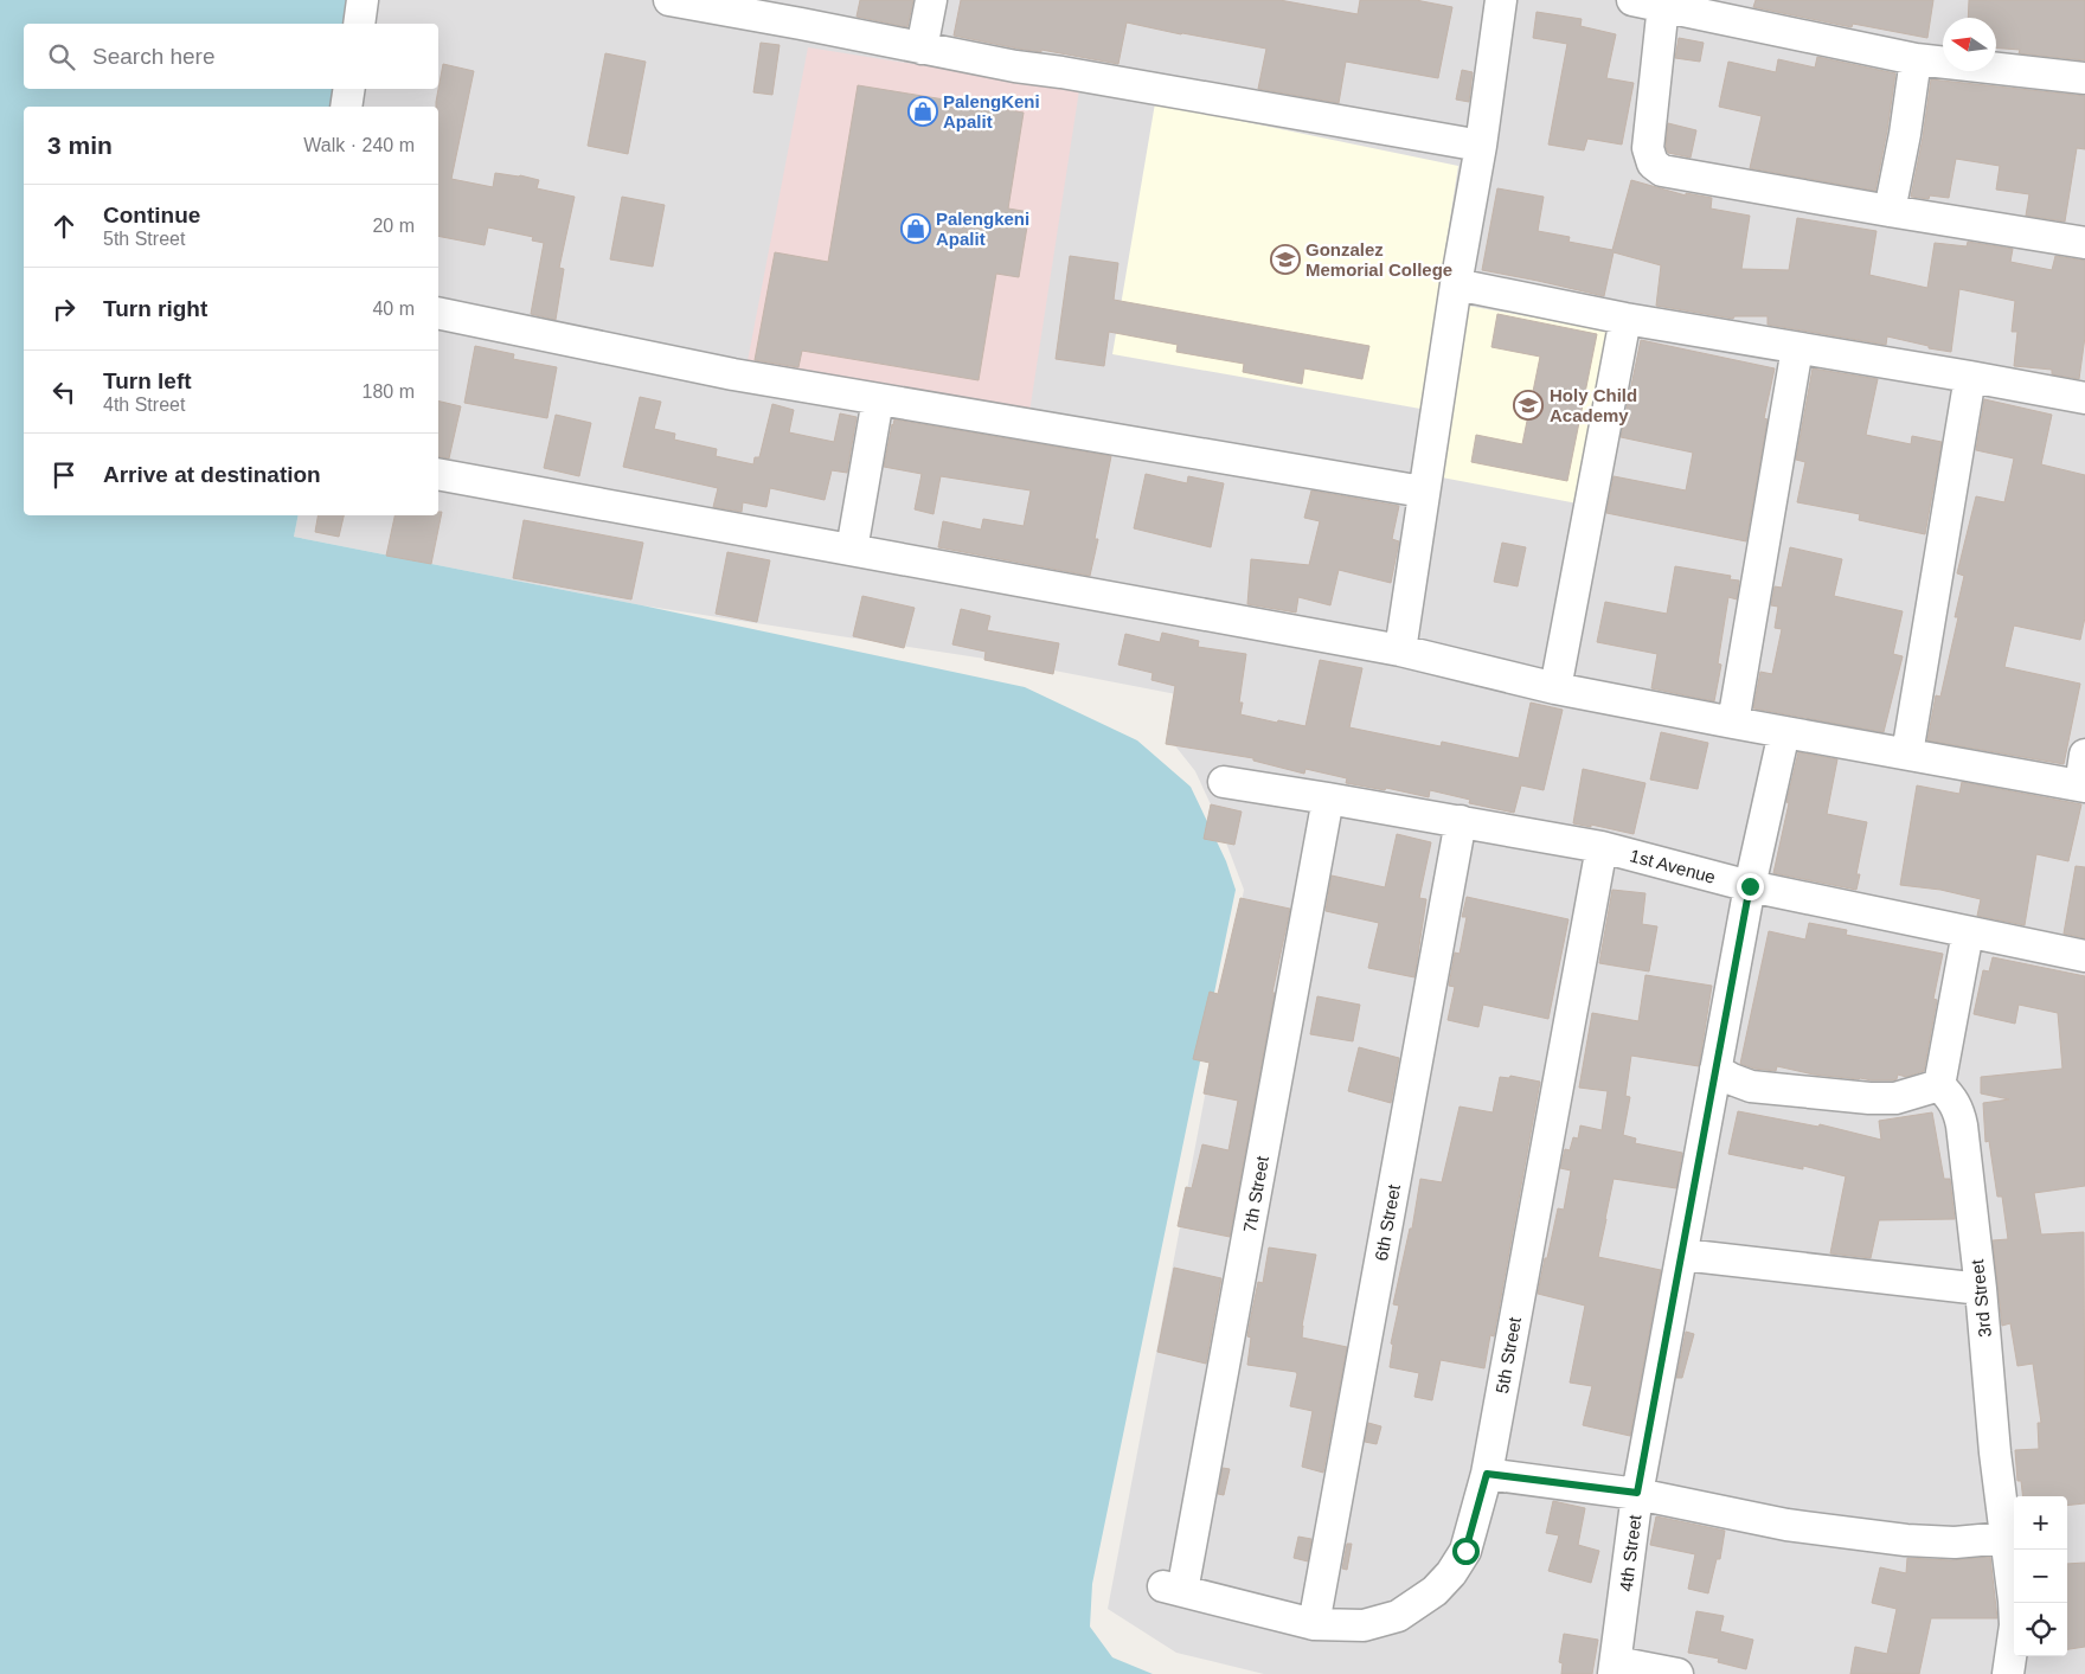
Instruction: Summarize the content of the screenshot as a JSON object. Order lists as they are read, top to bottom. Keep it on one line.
{"streets":{"street":["1st Avenue","7th Street","6th Street","3rd Street","5th Street","4th Street"]},"crossings":[["1st Avenue","7th Street"],["1st Avenue","6th Street"],["1st Avenue","5th Street"],["1st Avenue","4th Street"],["7th Street","5th Street"],["6th Street","5th Street"]],"places":{"shop":["PalengKeni Apalit","Palengkeni Apalit"],"school or university":["Gonzalez Memorial College","Holy Child Academy"]},"north":"left","page":{"search":"Search here","heading":["3 min","Walk · 240 m"],"list":[["Continue","5th Street","20 m"],["Turn right","40 m"],["Turn left","4th Street","180 m"],"Arrive at destination"],"map_buttons":["+","−"]}}
